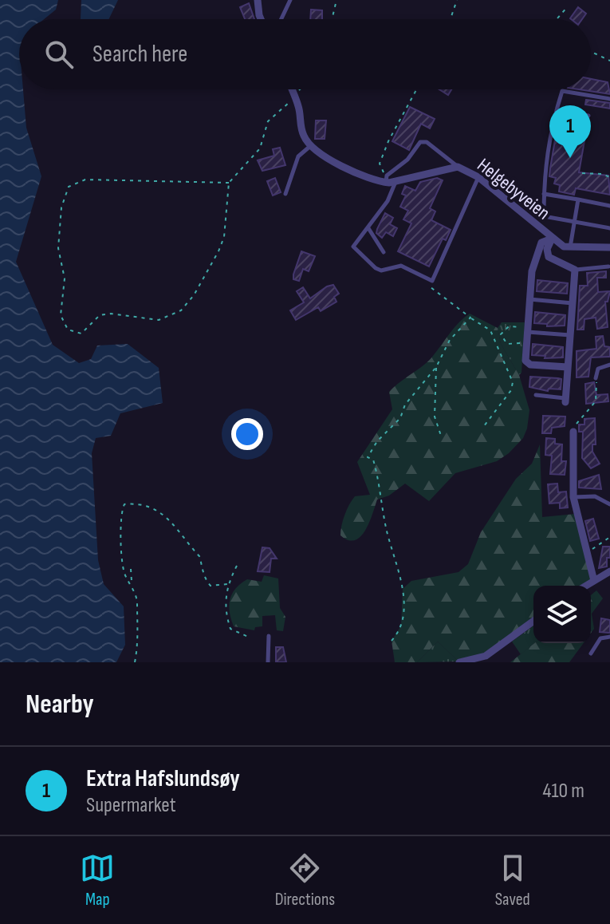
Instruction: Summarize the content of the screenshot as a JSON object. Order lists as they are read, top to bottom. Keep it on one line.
{"streets":{"street":["Helgebyveien"]},"page":{"search":"Search here","pins":"1","heading":"Nearby","list":[{"mark":"1","name":"Extra Hafslundsøy","note":"Supermarket","value":"410 m"}],"nav":["Map","Directions","Saved"]}}
